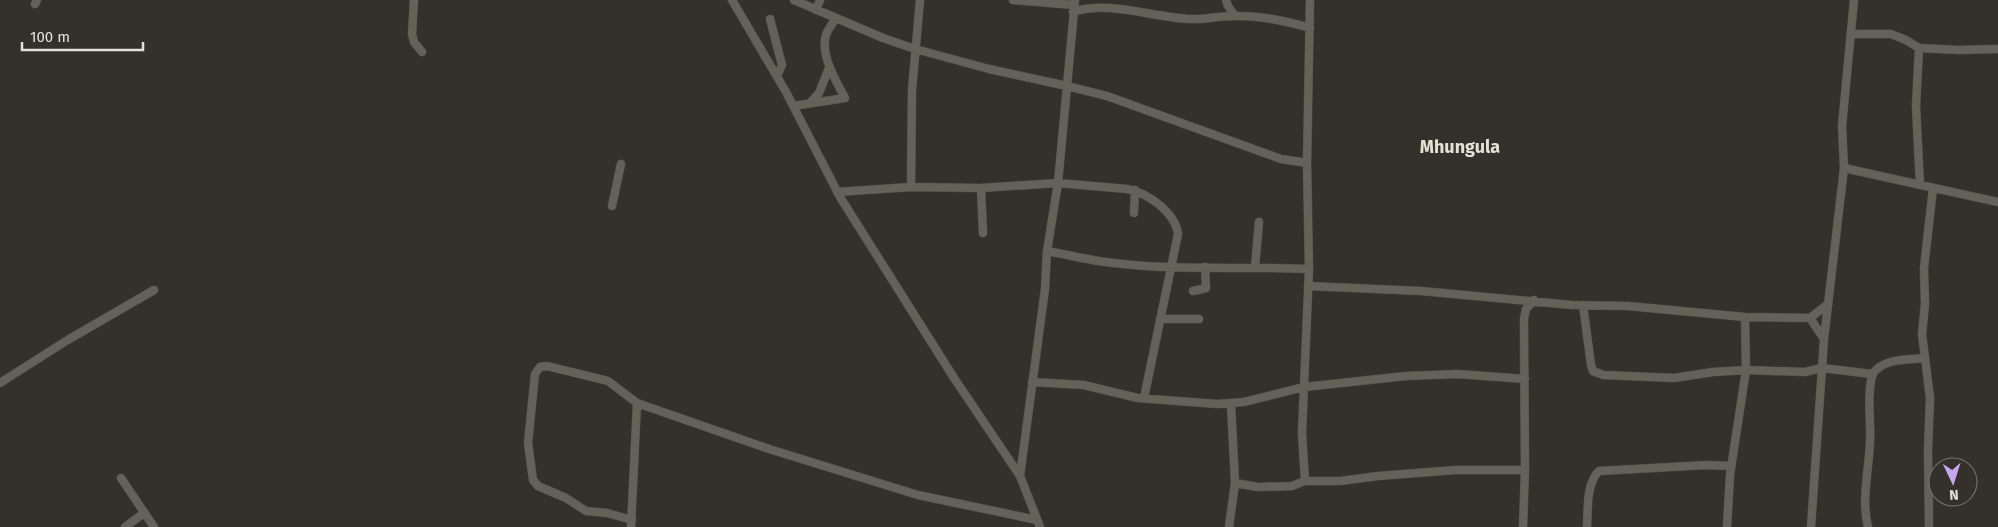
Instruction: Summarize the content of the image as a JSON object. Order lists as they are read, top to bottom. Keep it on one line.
{"districts":["Mhungula"],"scale_bar":"100 m","north":"bottom"}
